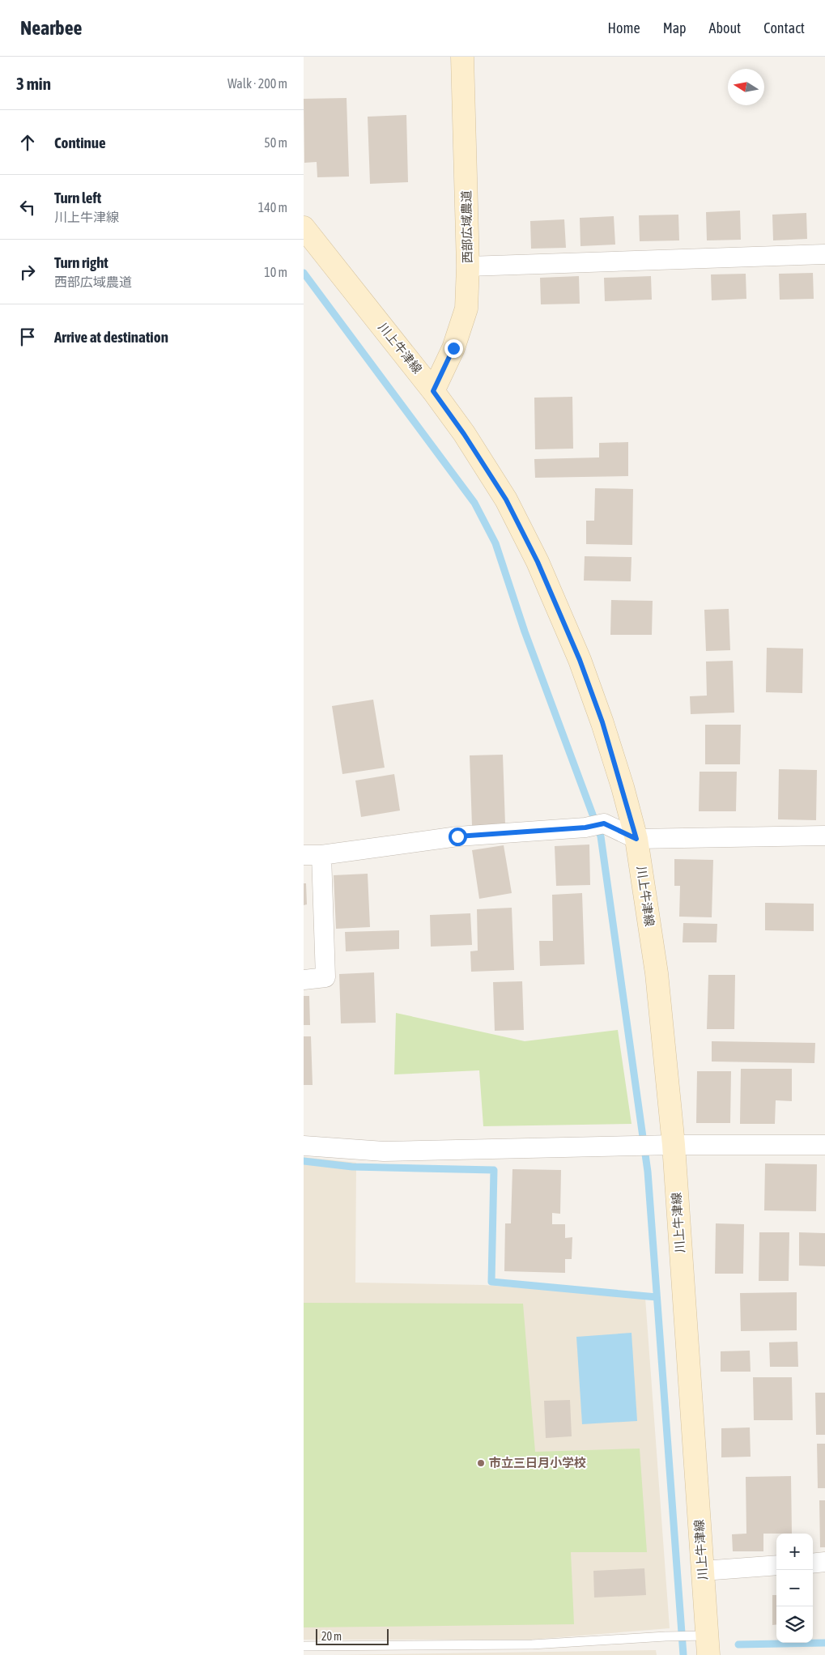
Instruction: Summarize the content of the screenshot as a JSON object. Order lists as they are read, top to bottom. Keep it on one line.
{"streets":{"main road":["西部広域農道","川上牛津線"]},"crossings":[["西部広域農道","川上牛津線"]],"places":["市立三日月小学校"],"scale_bar":"20 m","north":"left","page":{"header":"Nearbee","nav":["Home","Map","About","Contact"],"heading":["3 min","Walk · 200 m"],"list":[["Continue","50 m"],["Turn left","川上牛津線","140 m"],["Turn right","西部広域農道","10 m"],"Arrive at destination"],"map_buttons":["+","−"],"scale":"20 m"}}
